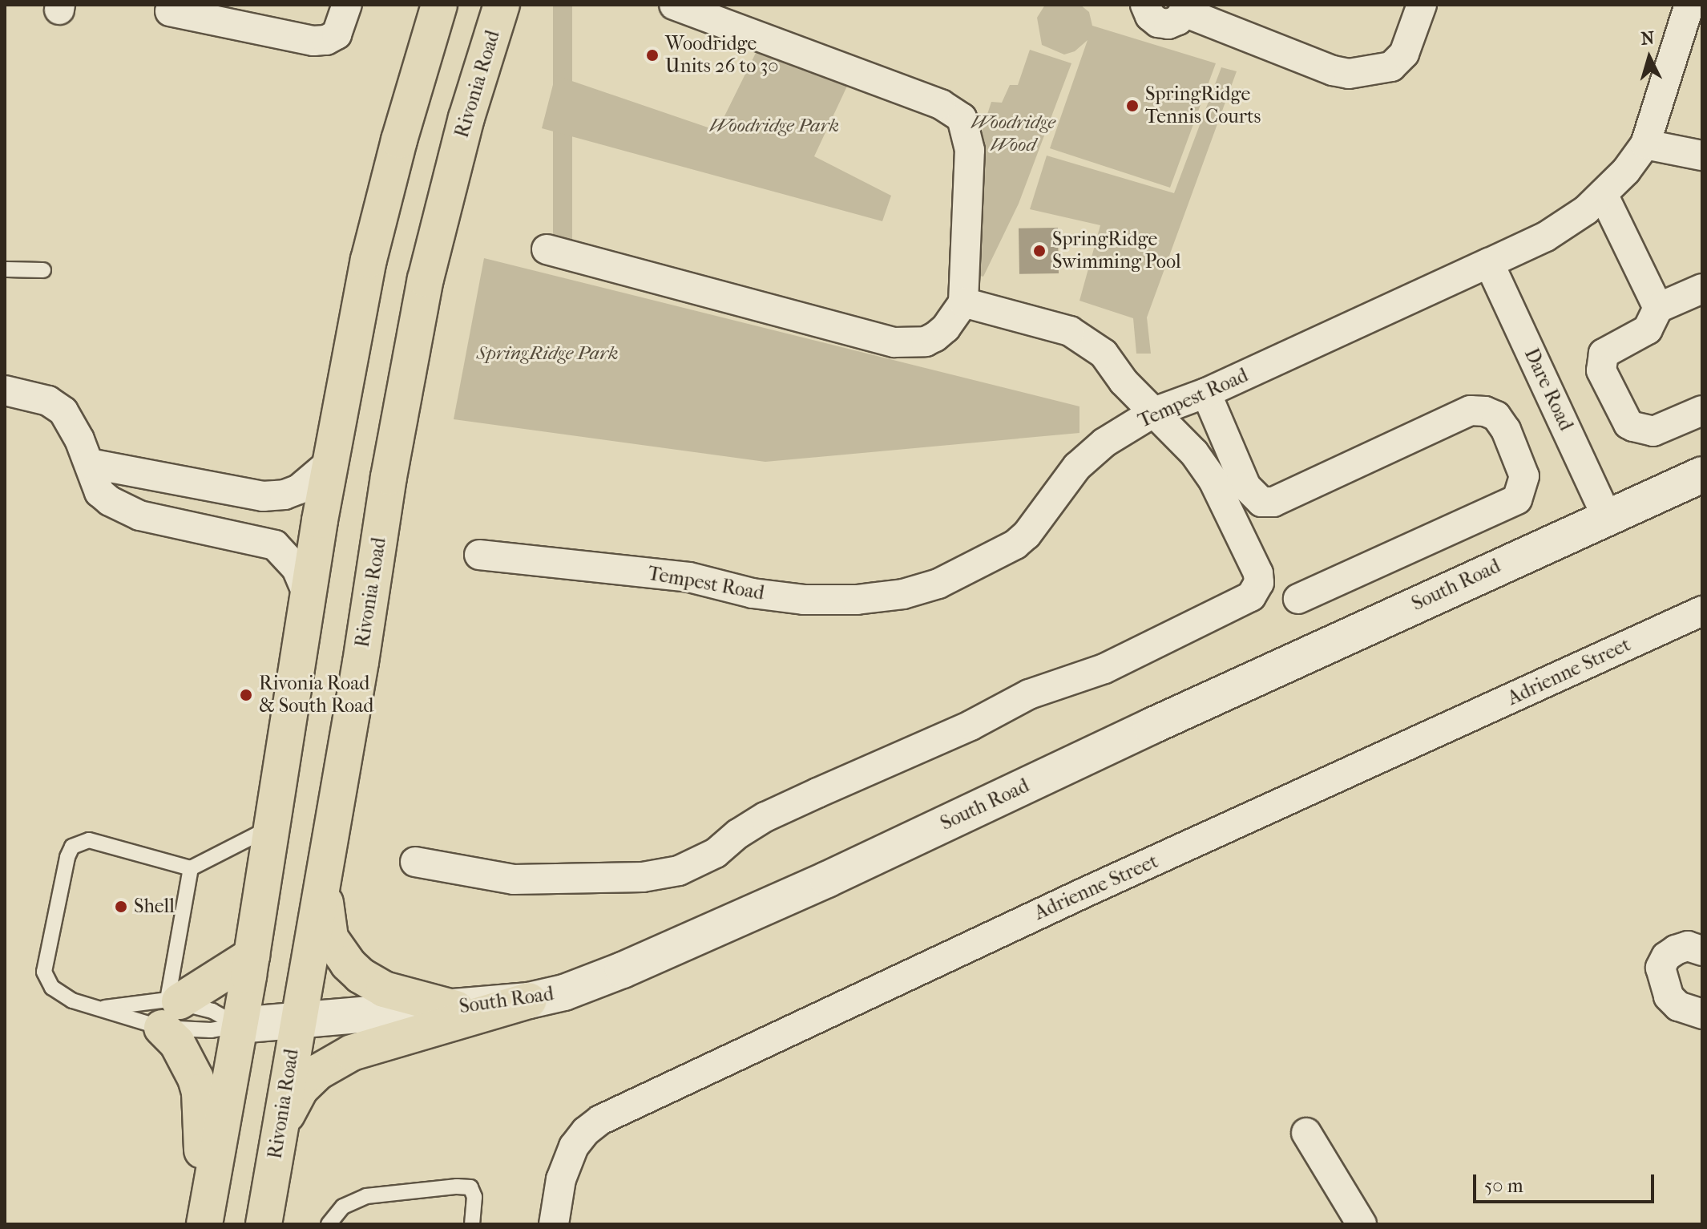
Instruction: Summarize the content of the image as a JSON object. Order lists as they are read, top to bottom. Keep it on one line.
{"streets":{"main road":["Rivonia Road"],"street":["Dare Road","Tempest Road","South Road","Adrienne Street"]},"crossings":[["Rivonia Road","South Road"],["Dare Road","Tempest Road"],["Dare Road","South Road"]],"parks":["Woodridge Wood","Woodridge Park","SpringRidge Park"],"places":["Woodridge Units 26 to 30","SpringRidge Tennis Courts","SpringRidge Swimming Pool","Rivonia Road & South Road","Shell"],"scale_bar":"50 m","north":"top"}
